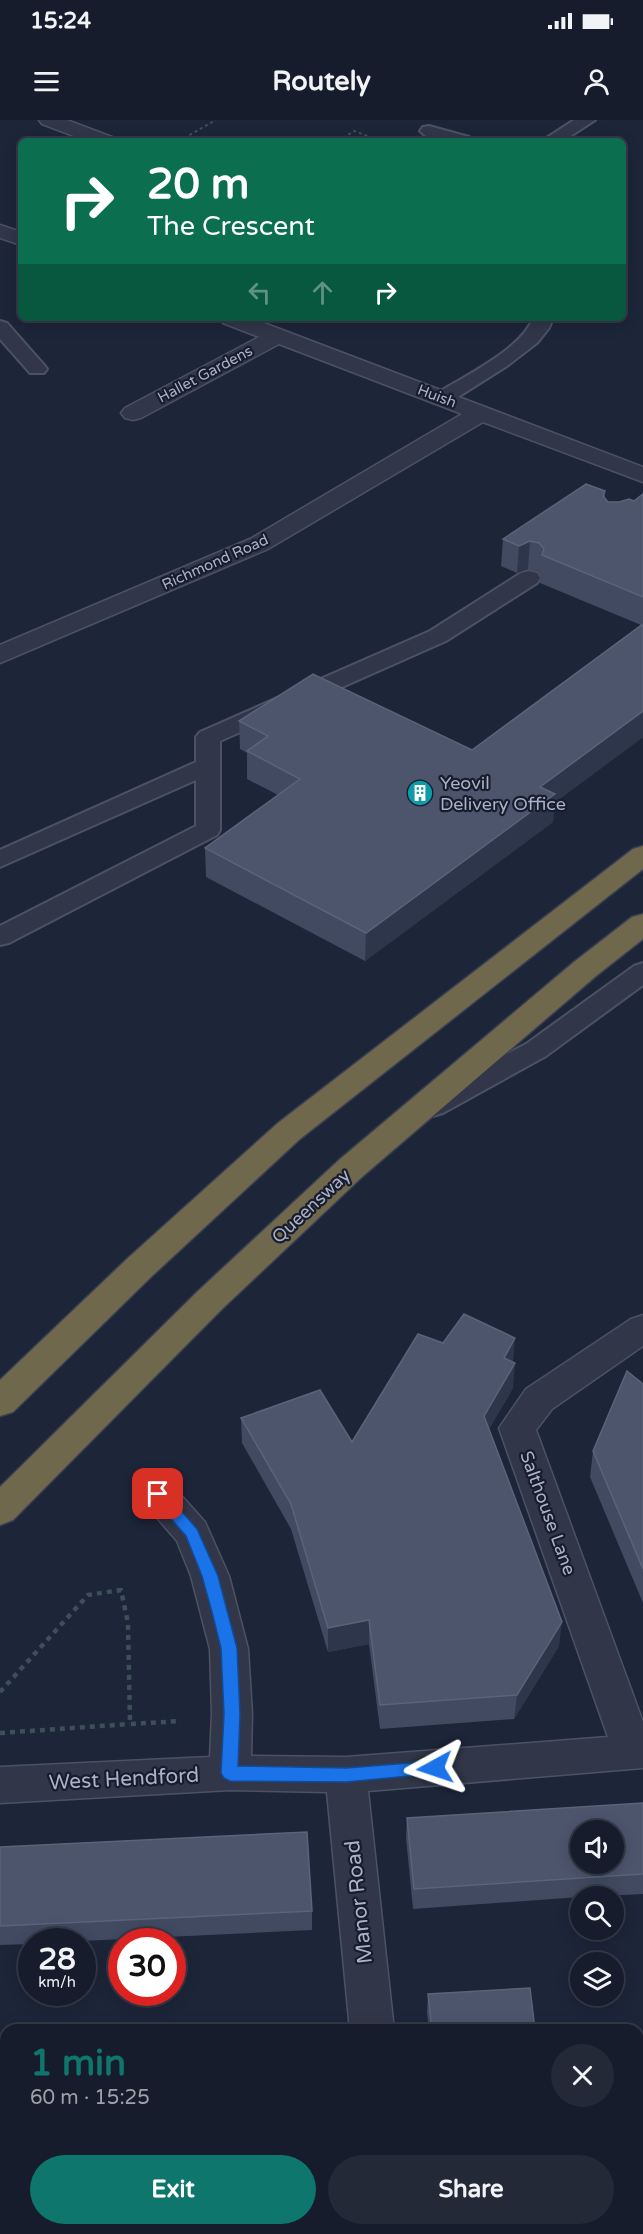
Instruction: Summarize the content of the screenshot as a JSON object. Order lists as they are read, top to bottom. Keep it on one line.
{"streets":{"highway":["Queensway"],"street":["Hallet Gardens","Huish","Richmond Road","Salthouse Lane","West Hendford","Manor Road"]},"crossings":[["Hallet Gardens","Huish"],["Huish","Richmond Road"],["Salthouse Lane","West Hendford"],["West Hendford","Manor Road"]],"places":{"building":["Yeovil Delivery Office"]},"page":{"status":"15:24","header":"Routely","turn":["20 m","The Crescent"],"speed":"28 km/h","limit":"30","heading":["1 min","60 m · 15:25"],"buttons":["Exit","Share"]}}
